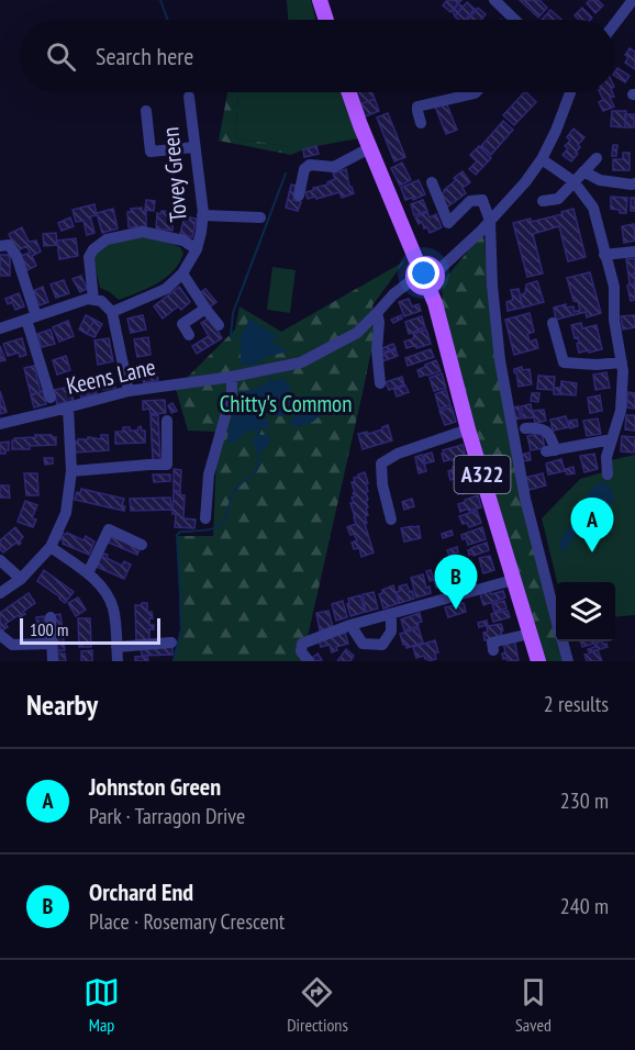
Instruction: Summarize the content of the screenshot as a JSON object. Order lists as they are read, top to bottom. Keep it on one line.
{"streets":{"main road":["A322"],"street":["Tovey Green","Keens Lane"]},"crossings":[["Keens Lane","A322"]],"parks":["Chitty's Common"],"scale_bar":"100 m","page":{"search":"Search here","pins":["A","B"],"scale":"100 m","heading":["Nearby","2 results"],"list":[{"mark":"A","name":"Johnston Green","note":"Park · Tarragon Drive","value":"230 m"},{"mark":"B","name":"Orchard End","note":"Place · Rosemary Crescent","value":"240 m"}],"nav":["Map","Directions","Saved"]}}
